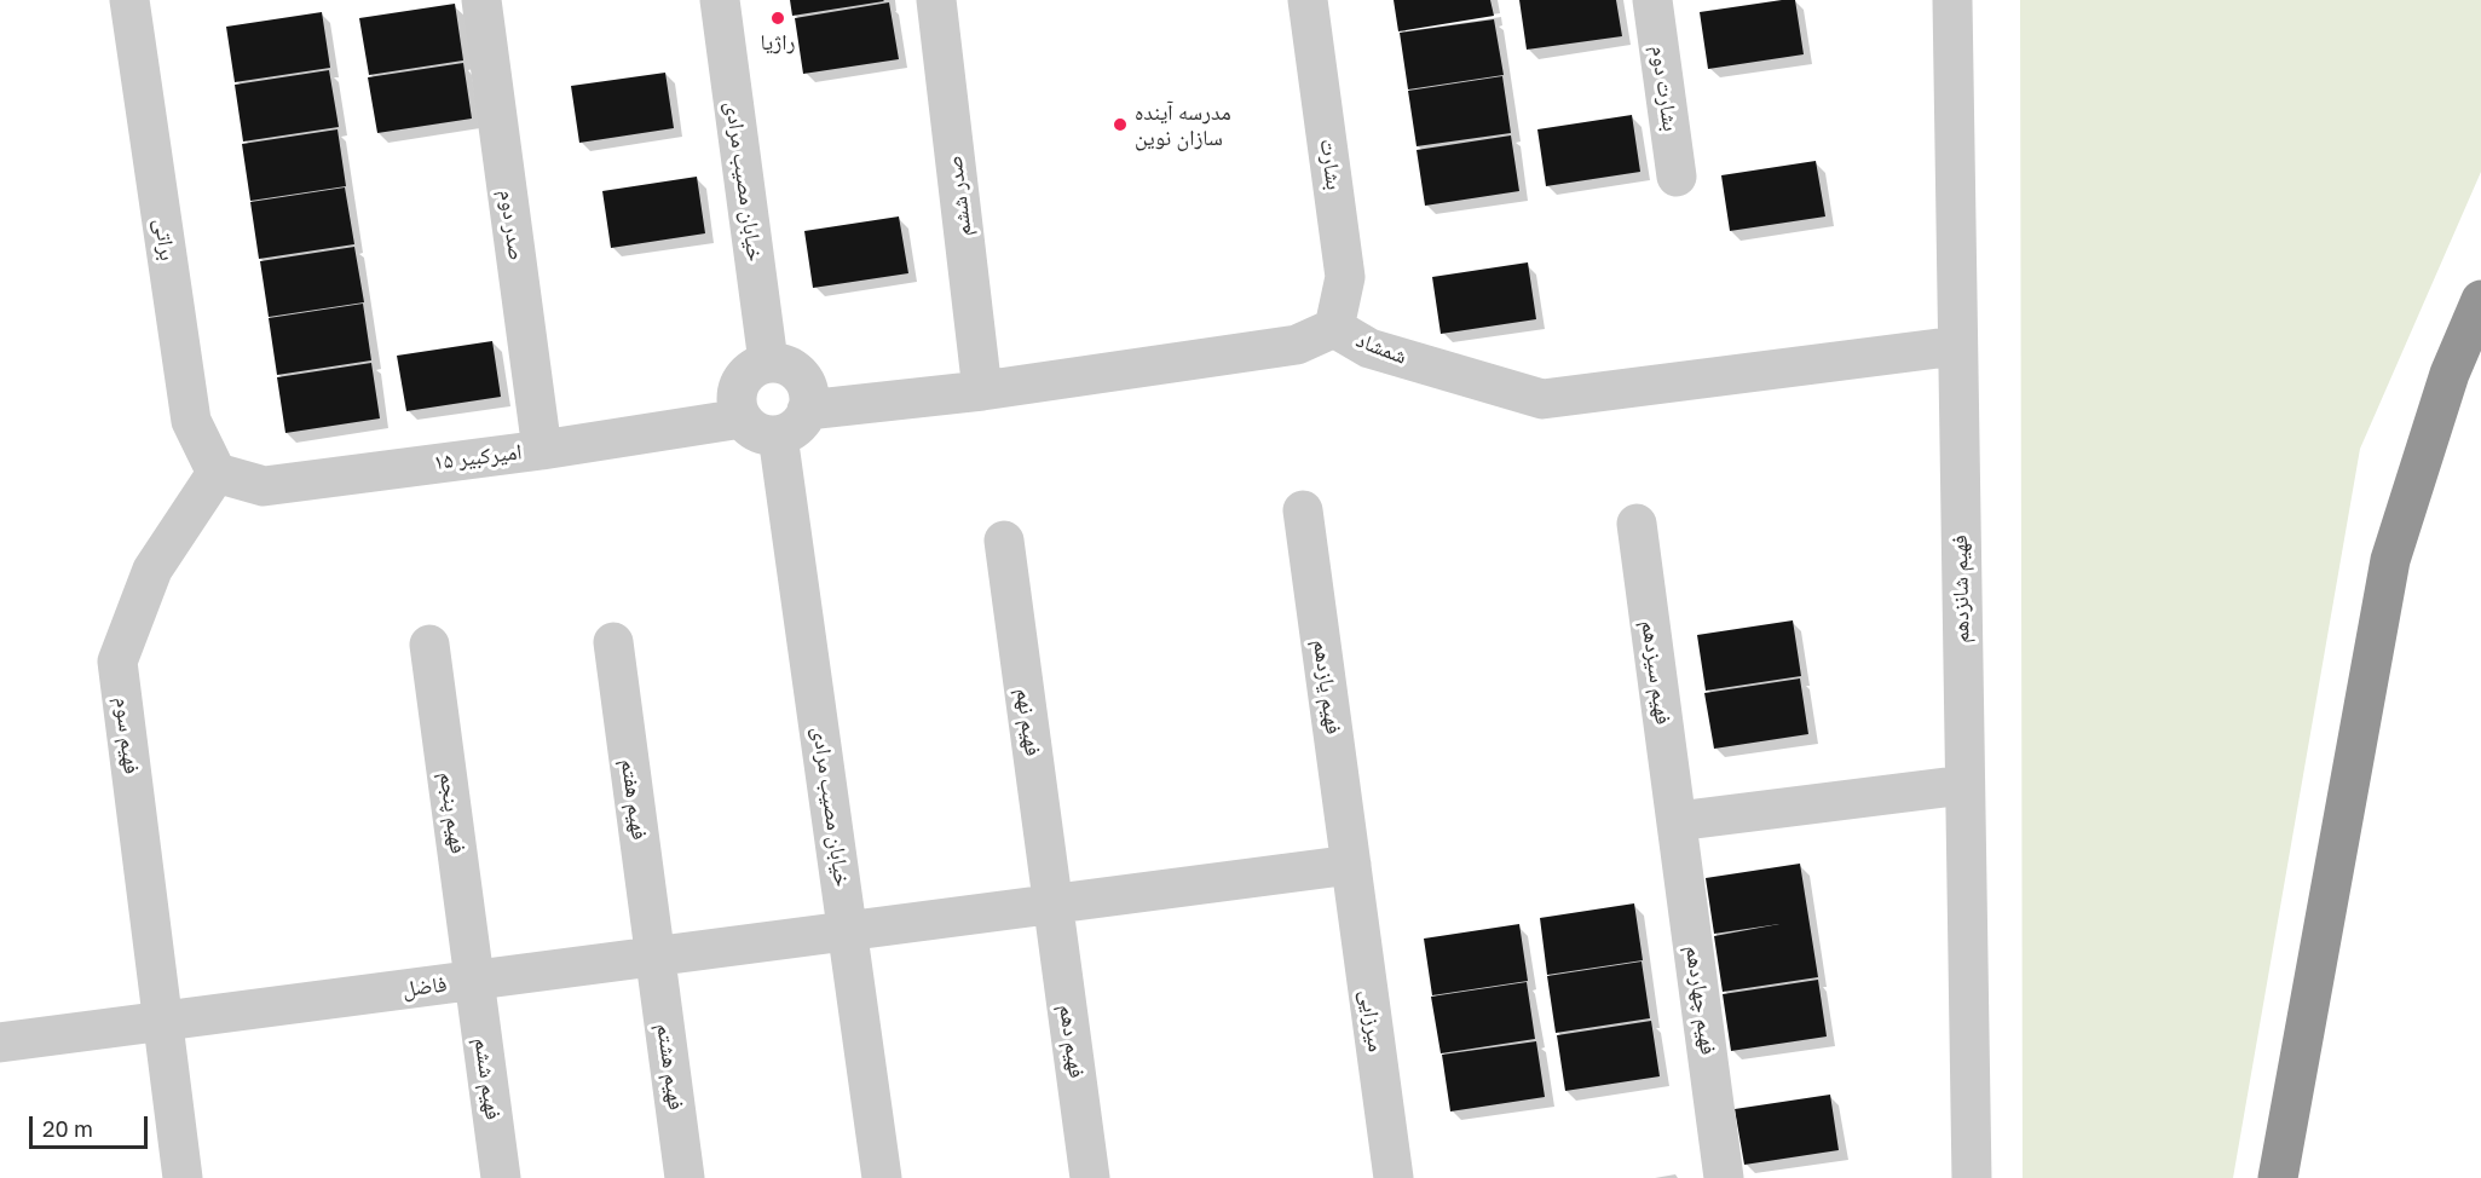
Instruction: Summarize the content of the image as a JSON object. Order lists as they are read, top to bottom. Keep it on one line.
{"streets":{"street":["بشارت دوم","بشارت","خیابان مصیب مرادی","صدر ششم","صدر دوم","براتی","شمشاد","امیرکبیر ۱۵","فهیم شانزدهم","فهیم سیزدهم","فهیم یازدهم","فهیم نهم","فهیم سوم","فهیم هفتم","فهیم پنجم","فاضل","فهیم چهاردهم","میرزایی","فهیم دهم","فهیم هشتم","فهیم ششم"]},"crossings":[["بشارت","شمشاد"],["خیابان مصیب مرادی","شمشاد"],["خیابان مصیب مرادی","امیرکبیر ۱۵"],["خیابان مصیب مرادی","فاضل"],["صدر ششم","شمشاد"],["صدر دوم","امیرکبیر ۱۵"],["براتی","امیرکبیر ۱۵"],["براتی","فهیم سوم"],["شمشاد","امیرکبیر ۱۵"],["شمشاد","فهیم شانزدهم"],["امیرکبیر ۱۵","فهیم سوم"],["فهیم سیزدهم","فهیم چهاردهم"],["فهیم یازدهم","فاضل"],["فهیم یازدهم","میرزایی"],["فهیم نهم","فاضل"],["فهیم نهم","فهیم دهم"],["فهیم سوم","فاضل"],["فهیم هفتم","فاضل"],["فهیم هفتم","فهیم هشتم"],["فهیم پنجم","فاضل"],["فهیم پنجم","فهیم ششم"],["فاضل","میرزایی"],["فاضل","فهیم دهم"],["فاضل","فهیم هشتم"],["فاضل","فهیم ششم"]],"places":["راژیا","مدرسه آینده سازان نوین"],"scale_bar":"20 m"}
